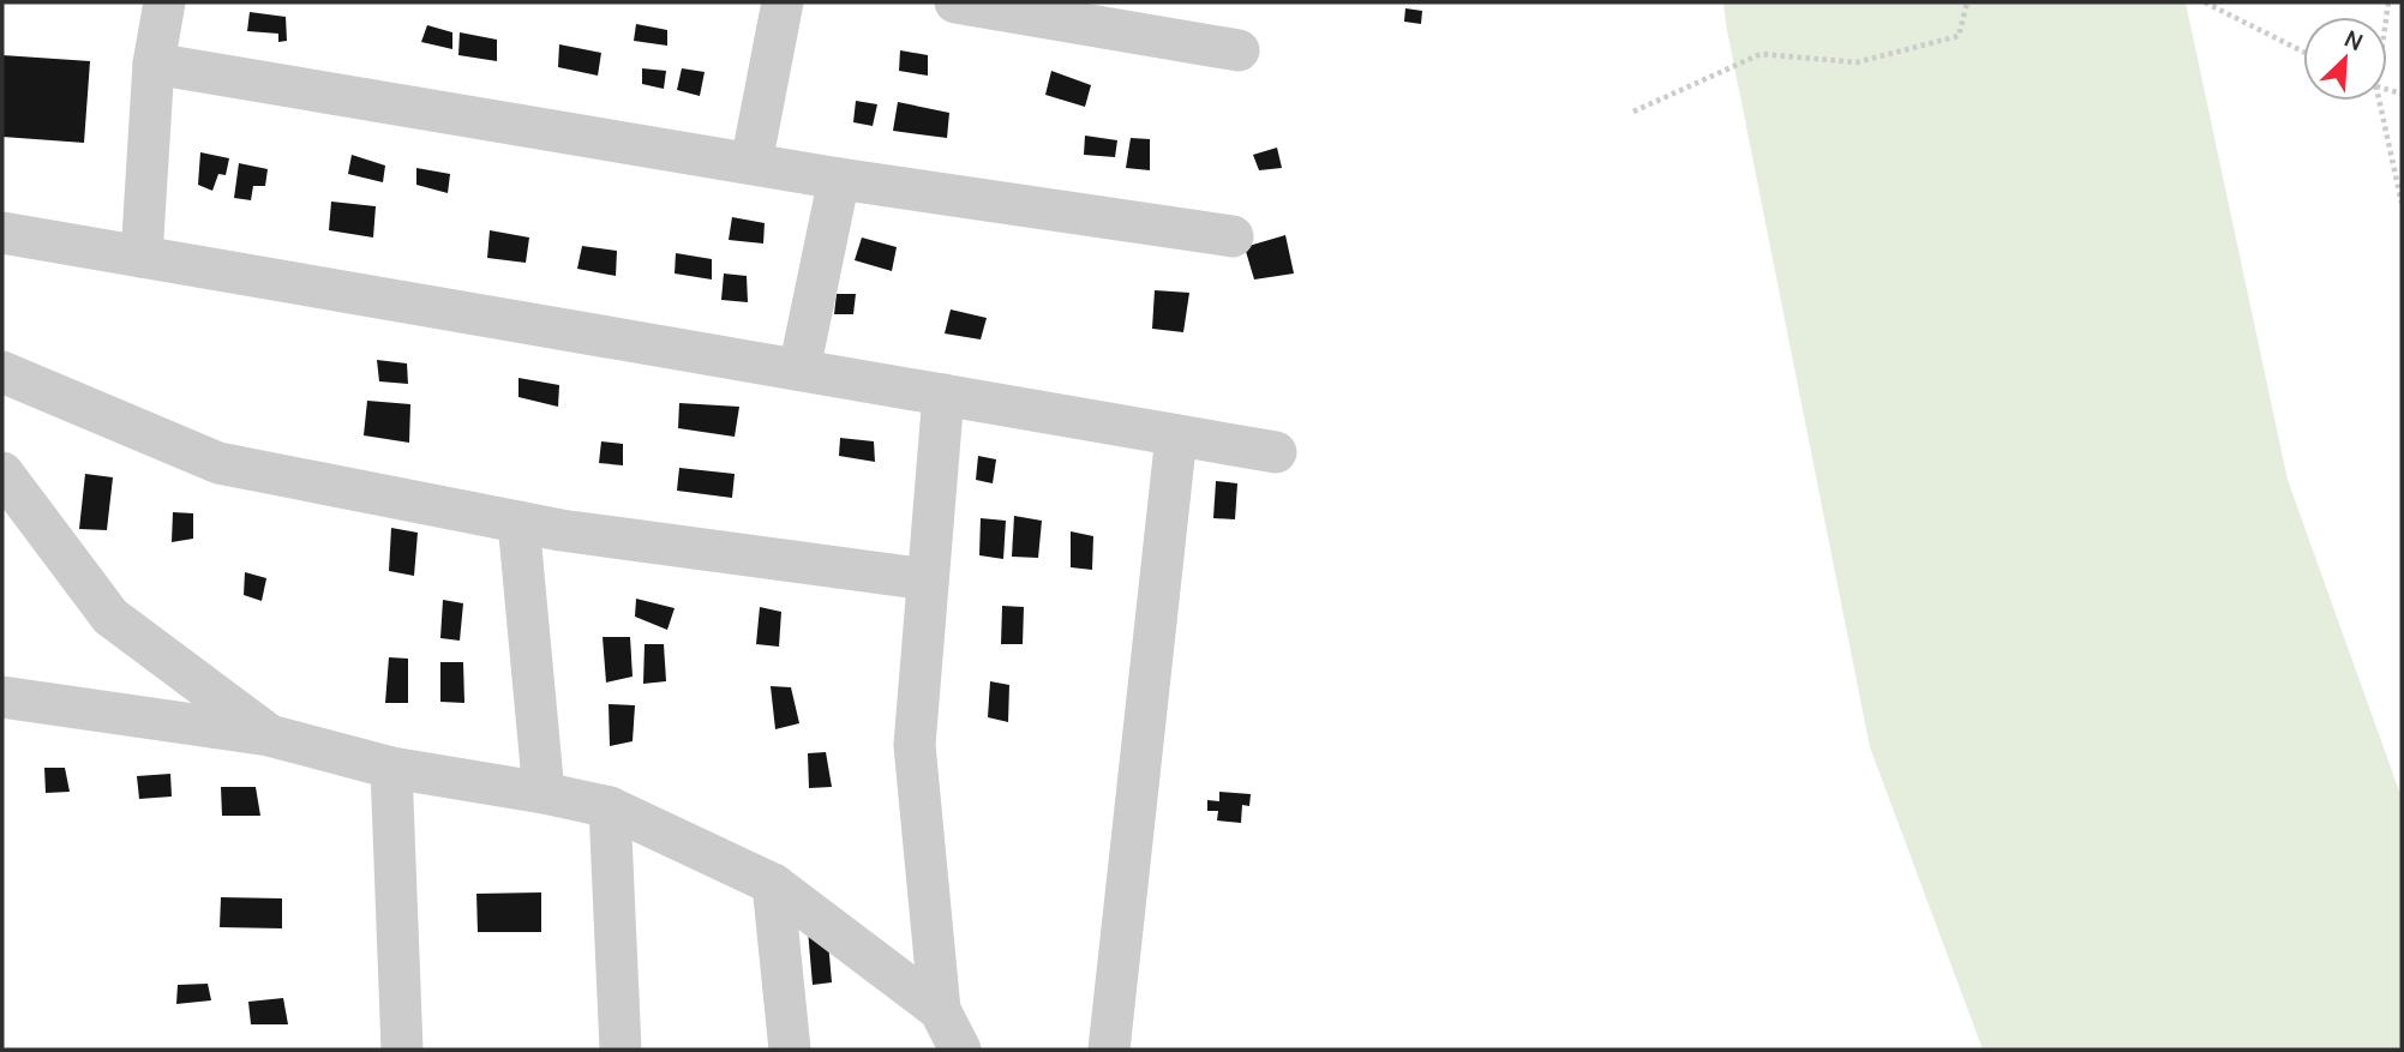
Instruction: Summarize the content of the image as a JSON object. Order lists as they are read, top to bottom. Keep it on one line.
{"north":"top right"}
